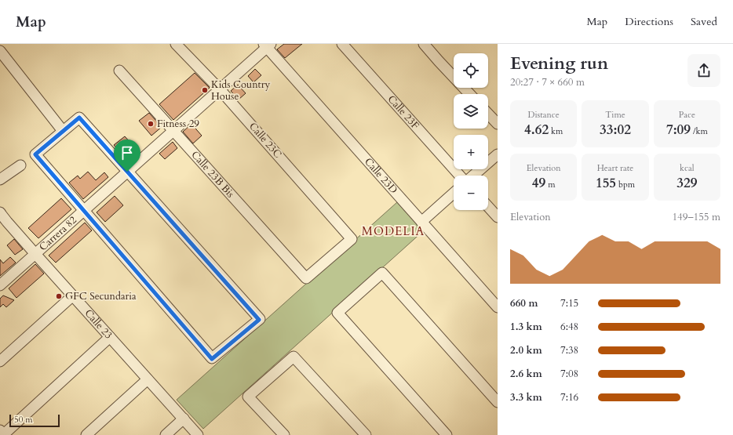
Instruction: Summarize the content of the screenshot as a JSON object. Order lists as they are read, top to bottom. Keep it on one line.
{"streets":{"street":["Calle 23F","Calle 23C","Calle 23B Bis","Calle 23D","Carrera 82","Calle 23"]},"crossings":[["Calle 23C","Calle 23B Bis"],["Calle 23C","Carrera 82"],["Calle 23B Bis","Carrera 82"],["Calle 23D","Carrera 82"],["Carrera 82","Calle 23"]],"districts":["MODELIA"],"places":["Kids Country House","Fitness 29","GFC Secundaria"],"scale_bar":"50 m","page":{"header":"Map","nav":["Map","Directions","Saved"],"heading":["Evening run","20:27 · 7 × 660 m"],"map_buttons":["+","−"],"stats":[["Distance","4.62 km"],["Time","33:02"],["Pace","7:09 /km"],["Elevation","49 m"],["Heart rate","155 bpm"],["kcal","329"]],"chart":["Elevation","149–155 m"],"list":[{"name":"660 m","note":"7:15"},{"name":"1.3 km","note":"6:48"},{"name":"2.0 km","note":"7:38"},{"name":"2.6 km","note":"7:08"},{"name":"3.3 km","note":"7:16"}],"scale":"50 m"}}
